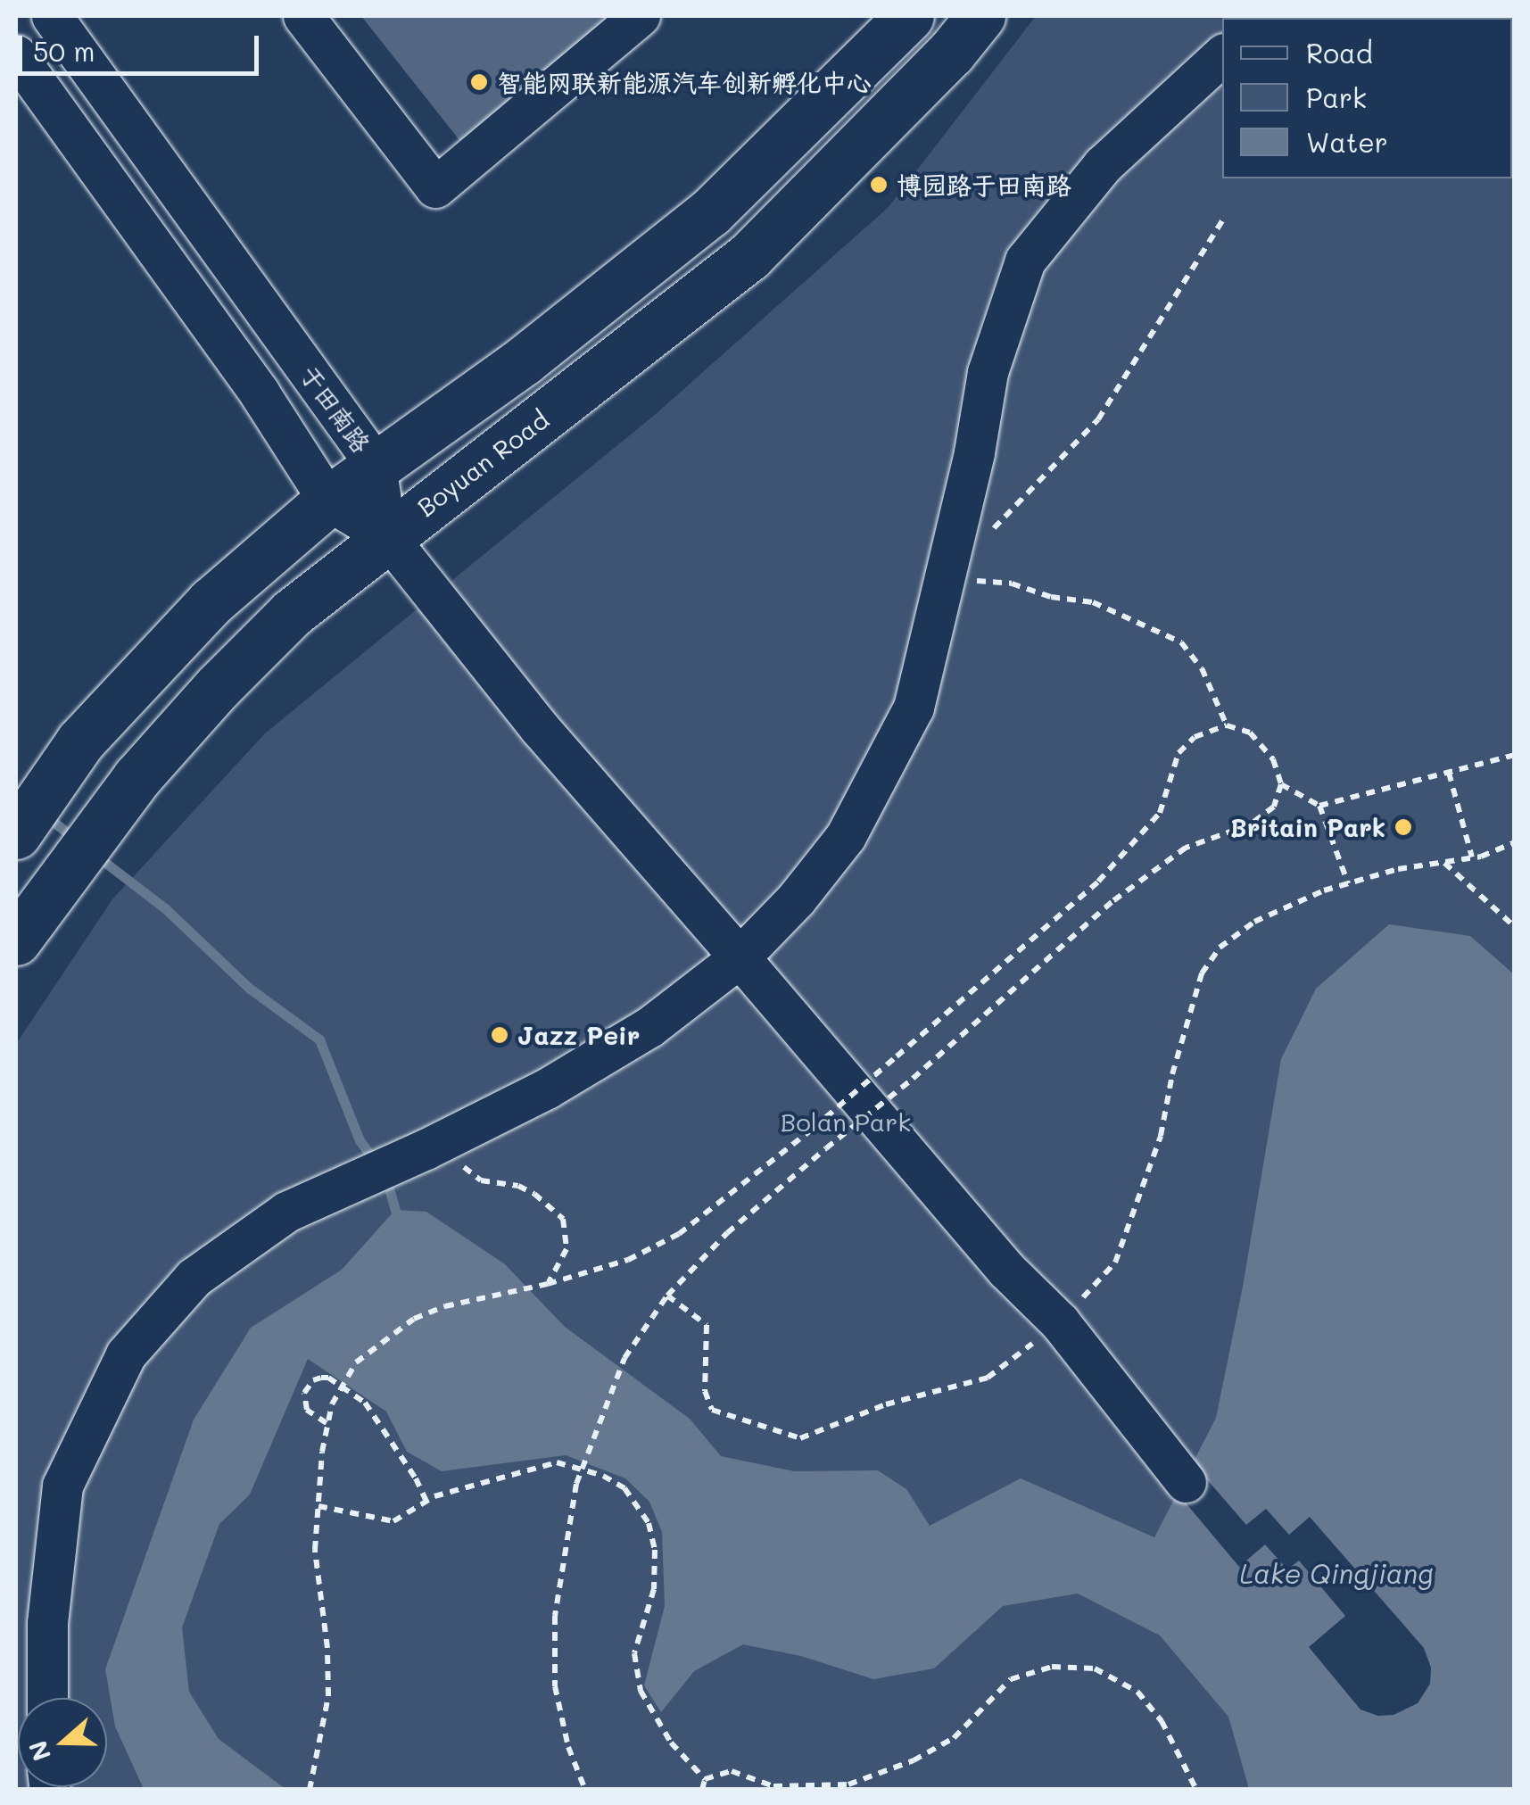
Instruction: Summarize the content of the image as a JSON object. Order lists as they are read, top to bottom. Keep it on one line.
{"streets":{"main road":["Boyuan Road"],"street":["于田南路"]},"crossings":[["于田南路","Boyuan Road"]],"water":["Lake Qingjiang"],"parks":["Bolan Park"],"places":["智能网联新能源汽车创新孵化中心","博园路于田南路","Britain Park","Jazz Peir"],"legend":["Road","Park","Water"],"scale_bar":"50 m","north":"left"}
